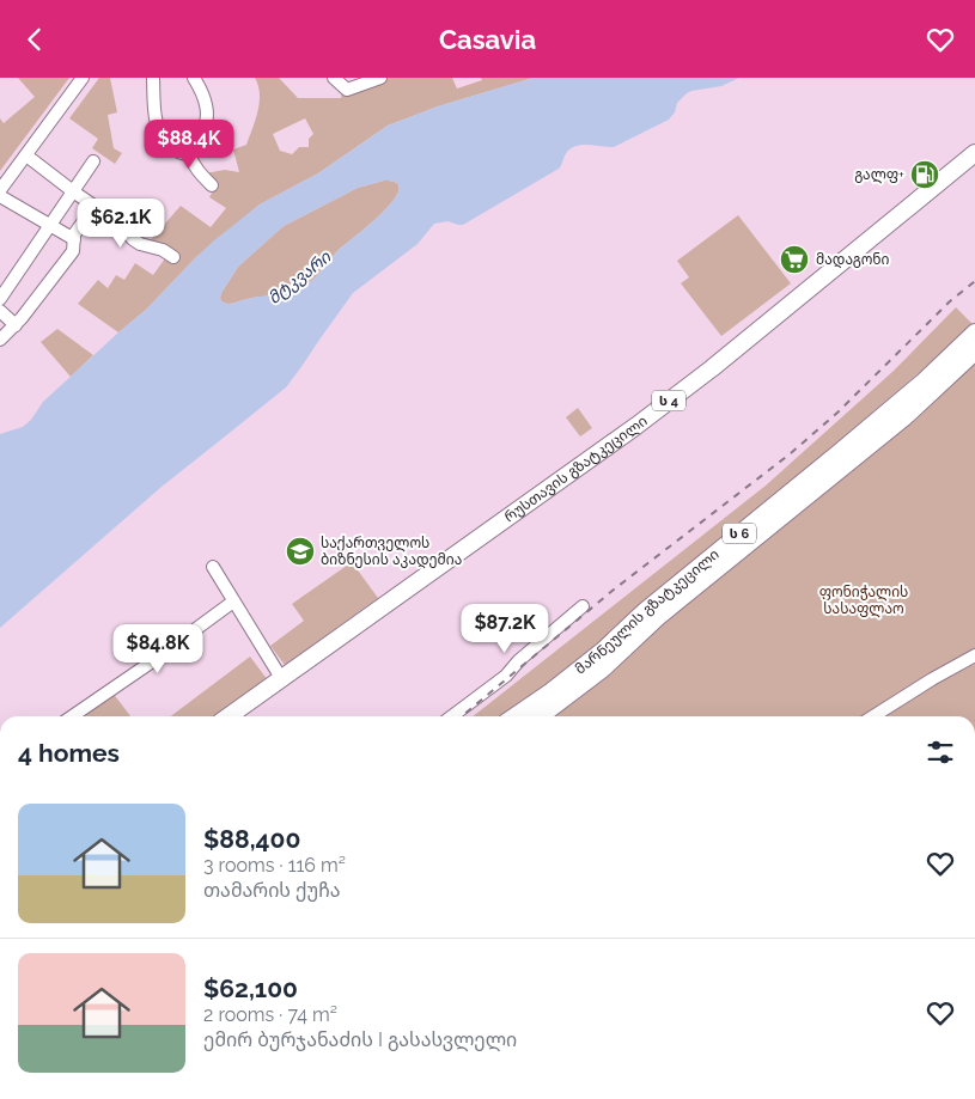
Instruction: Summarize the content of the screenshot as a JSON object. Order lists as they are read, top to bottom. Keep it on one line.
{"streets":{"highway":["ს 4","რუსთავის გზატკეცილი","ს 6","მარნეულის გზატკეცილი"]},"water":["მტკვარი"],"parks":["ფონიჭალის სასაფლაო"],"places":{"fuel station":["გალფ+"],"supermarket":["მადაგონი"],"school or university":["საქართველოს ბიზნესის აკადემია"]},"page":{"header":"Casavia","price":["$88.4K","$62.1K","$87.2K","$84.8K"],"heading":"4 homes","list":[{"name":"$88,400","note":"3 rooms · 116 m² · თამარის ქუჩა"},{"name":"$62,100","note":"2 rooms · 74 m² · ემირ ბურჯანაძის I გასასვლელი"}]}}
